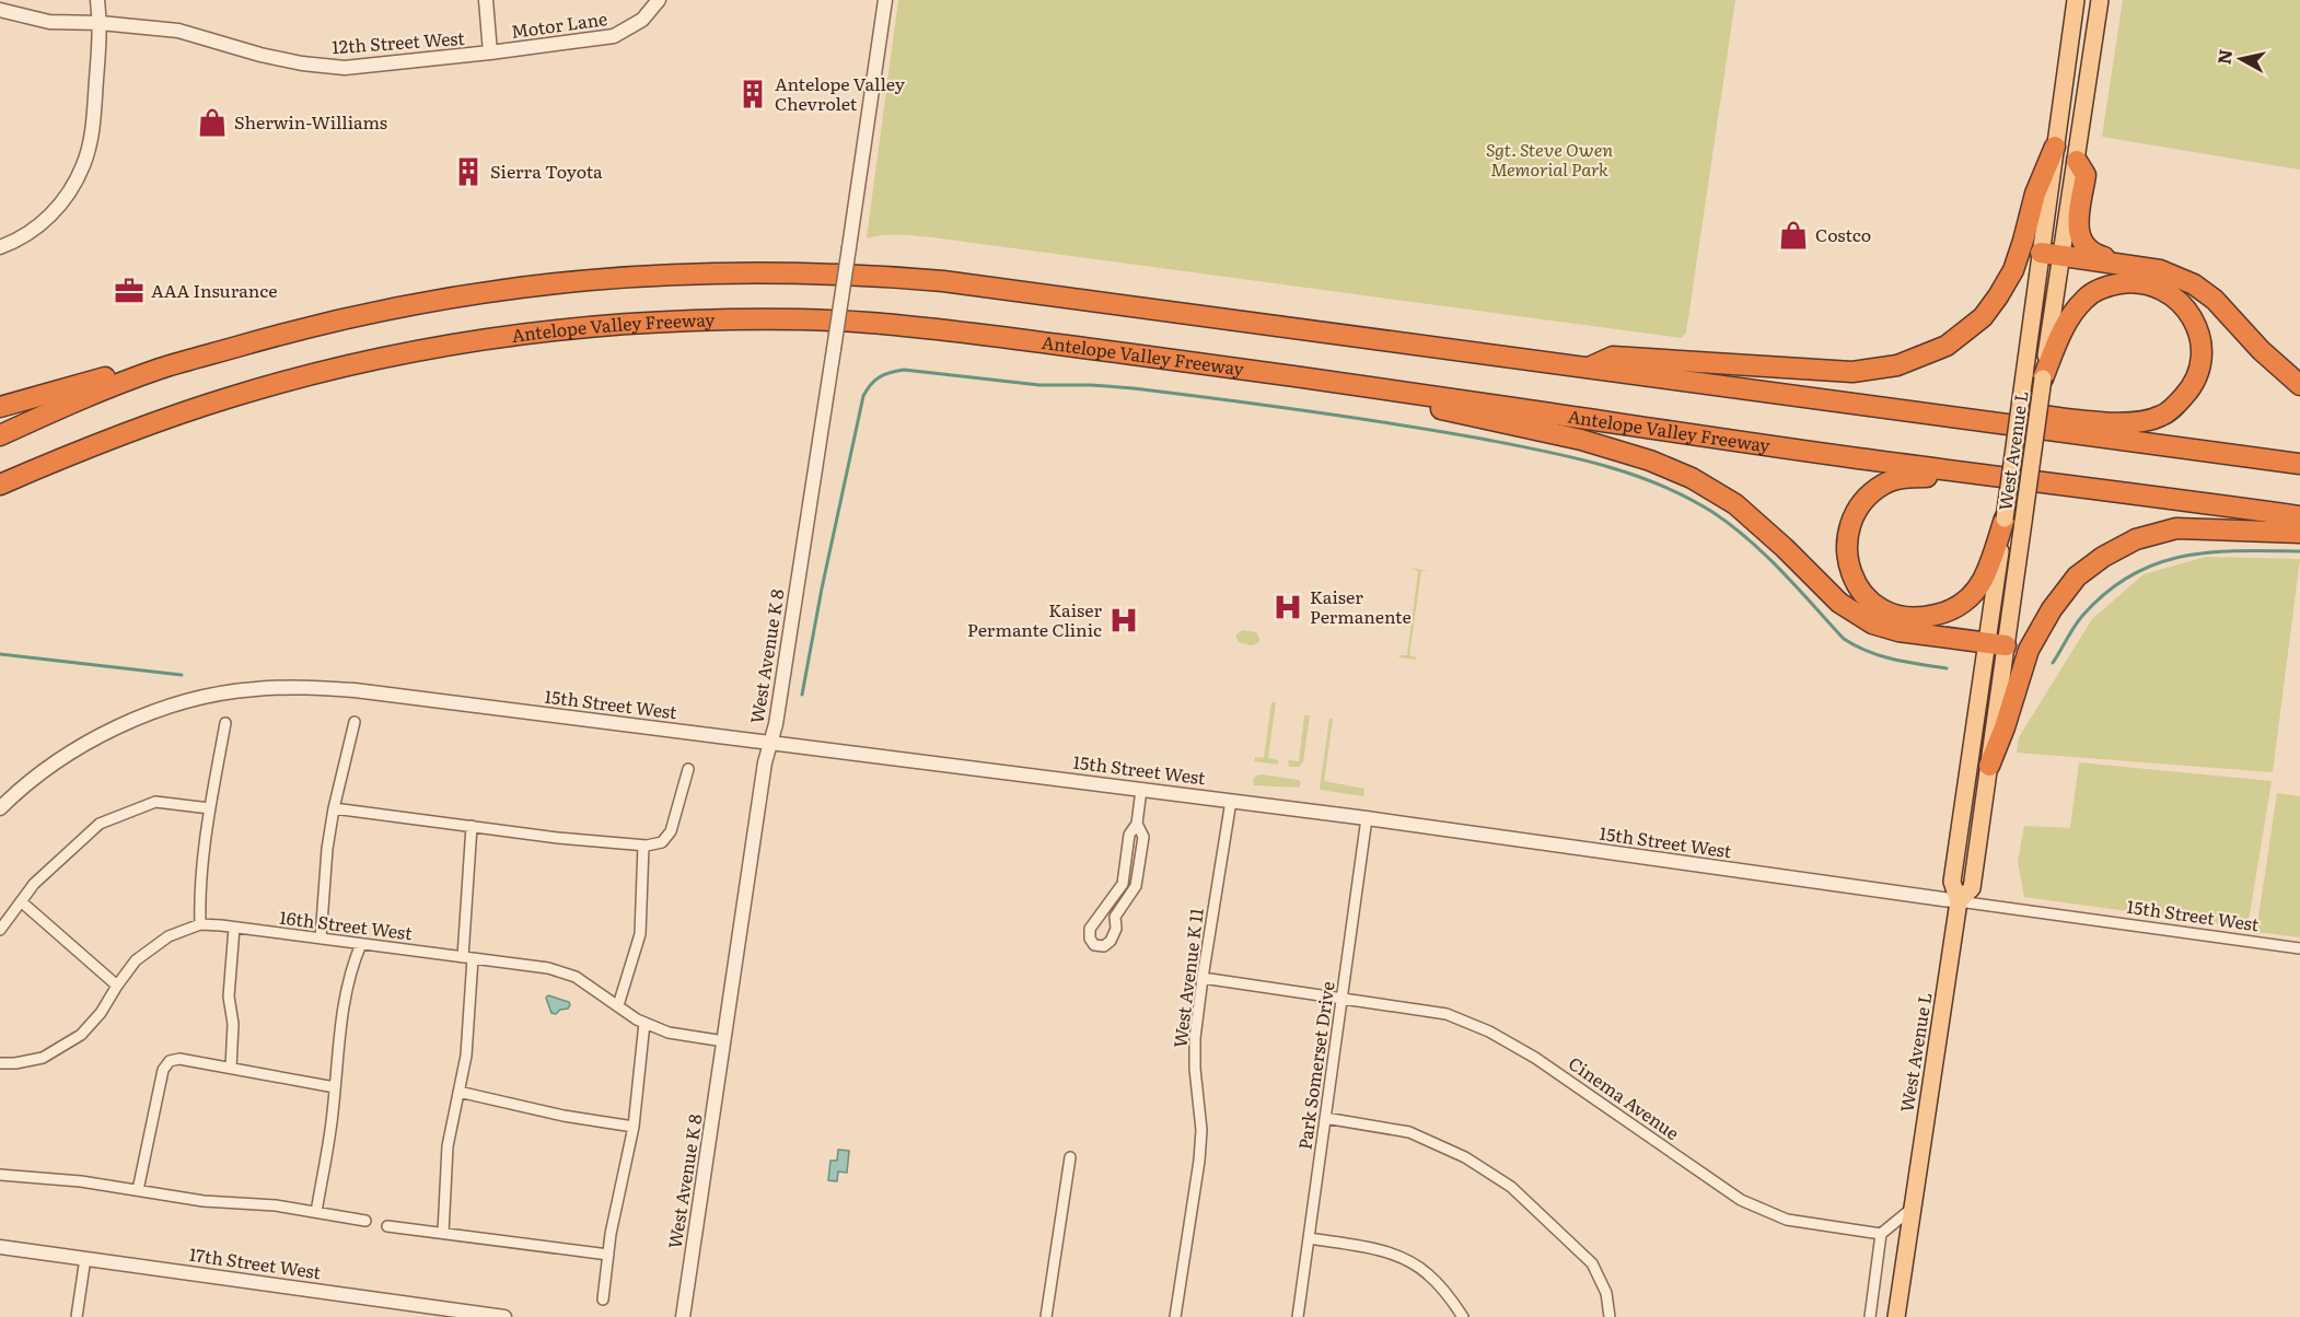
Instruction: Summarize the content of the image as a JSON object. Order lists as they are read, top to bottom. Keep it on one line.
{"streets":{"highway":["Antelope Valley Freeway"],"main road":["West Avenue L"],"street":["Motor Lane","12th Street West","West Avenue K 8","15th Street West","16th Street West","West Avenue K 11","Park Somerset Drive","Cinema Avenue","17th Street West"]},"crossings":[["Motor Lane","12th Street West"],["West Avenue L","15th Street West"],["West Avenue K 8","15th Street West"],["West Avenue K 8","16th Street West"],["15th Street West","West Avenue K 11"],["15th Street West","Park Somerset Drive"],["West Avenue K 11","Cinema Avenue"],["Park Somerset Drive","Cinema Avenue"]],"parks":["Sgt. Steve Owen Memorial Park"],"places":{"building":["Antelope Valley Chevrolet","Sierra Toyota"],"shop":["Sherwin-Williams","Costco"],"office":["AAA Insurance"],"hospital":["Kaiser Permanente","Kaiser Permante Clinic"]},"north":"left"}
